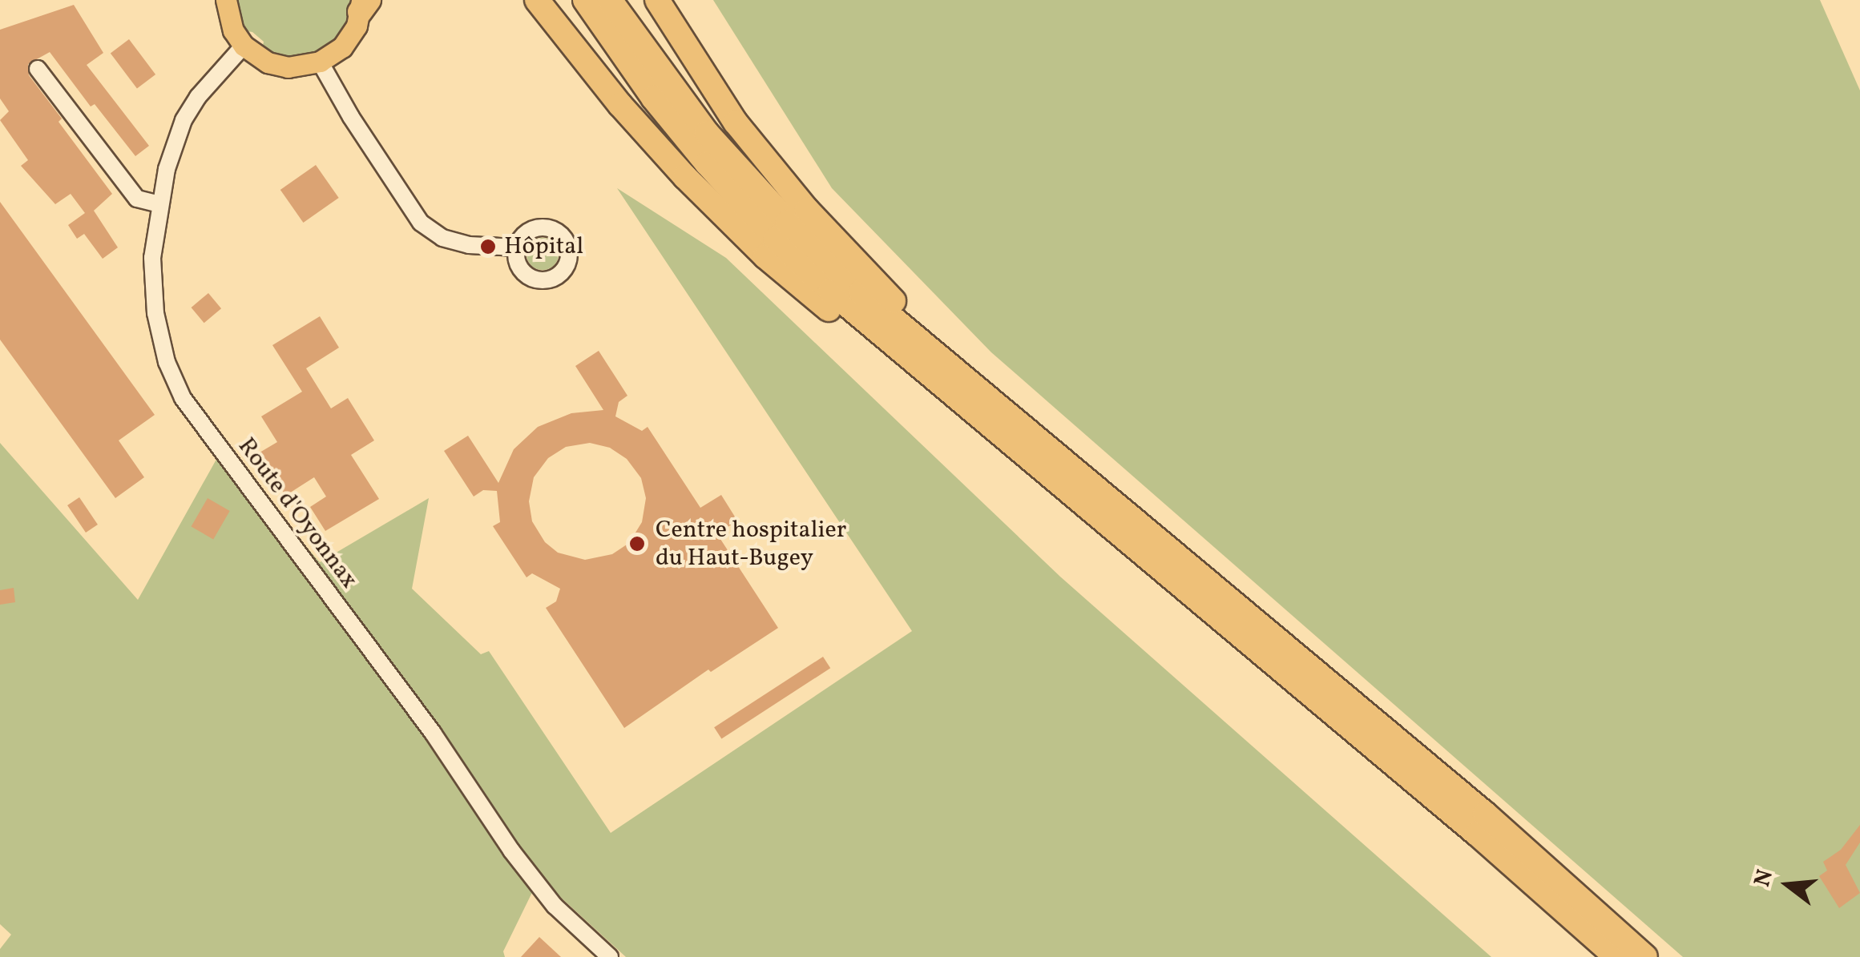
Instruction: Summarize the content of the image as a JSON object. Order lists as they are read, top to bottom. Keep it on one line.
{"streets":{"street":["Route d'Oyonnax"]},"places":["Hôpital","Centre hospitalier du Haut-Bugey"],"north":"left"}
